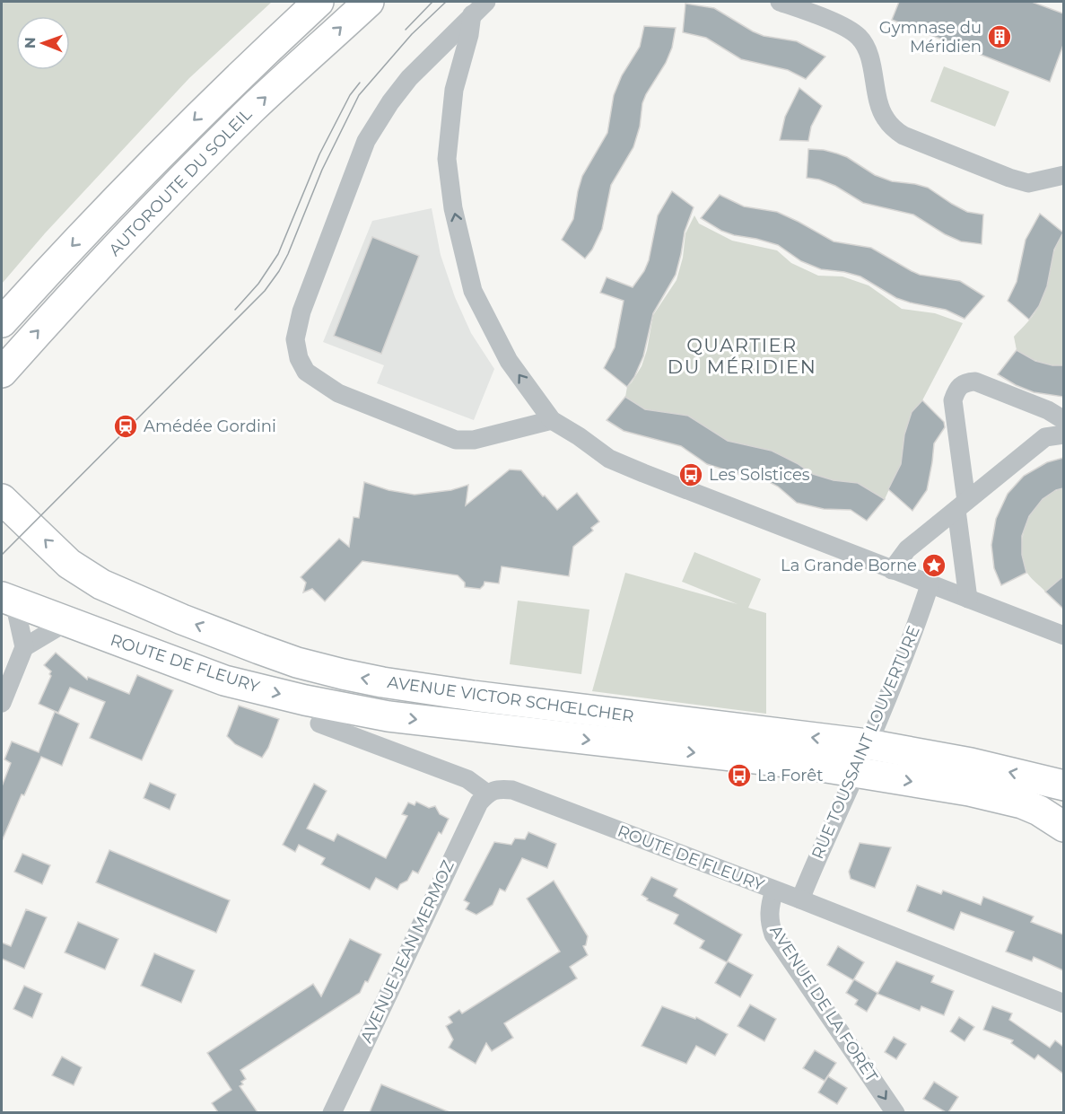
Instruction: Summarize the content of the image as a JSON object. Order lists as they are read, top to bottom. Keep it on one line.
{"streets":{"main road":["AUTOROUTE DU SOLEIL","ROUTE DE FLEURY","AVENUE VICTOR SCHŒLCHER"],"street":["RUE TOUSSAINT LOUVERTURE","AVENUE JEAN MERMOZ","AVENUE DE LA FORÊT"]},"crossings":[["ROUTE DE FLEURY","AVENUE VICTOR SCHŒLCHER"],["ROUTE DE FLEURY","RUE TOUSSAINT LOUVERTURE"],["ROUTE DE FLEURY","AVENUE JEAN MERMOZ"],["ROUTE DE FLEURY","AVENUE DE LA FORÊT"],["AVENUE VICTOR SCHŒLCHER","RUE TOUSSAINT LOUVERTURE"]],"one_way":["AVENUE DE LA FORÊT"],"districts":["QUARTIER DU MÉRIDIEN"],"places":{"building":["Gymnase du Méridien"],"station":["Amédée Gordini"],"bus stop":["Les Solstices","La Forêt"],"place":["La Grande Borne"]},"north":"left"}
